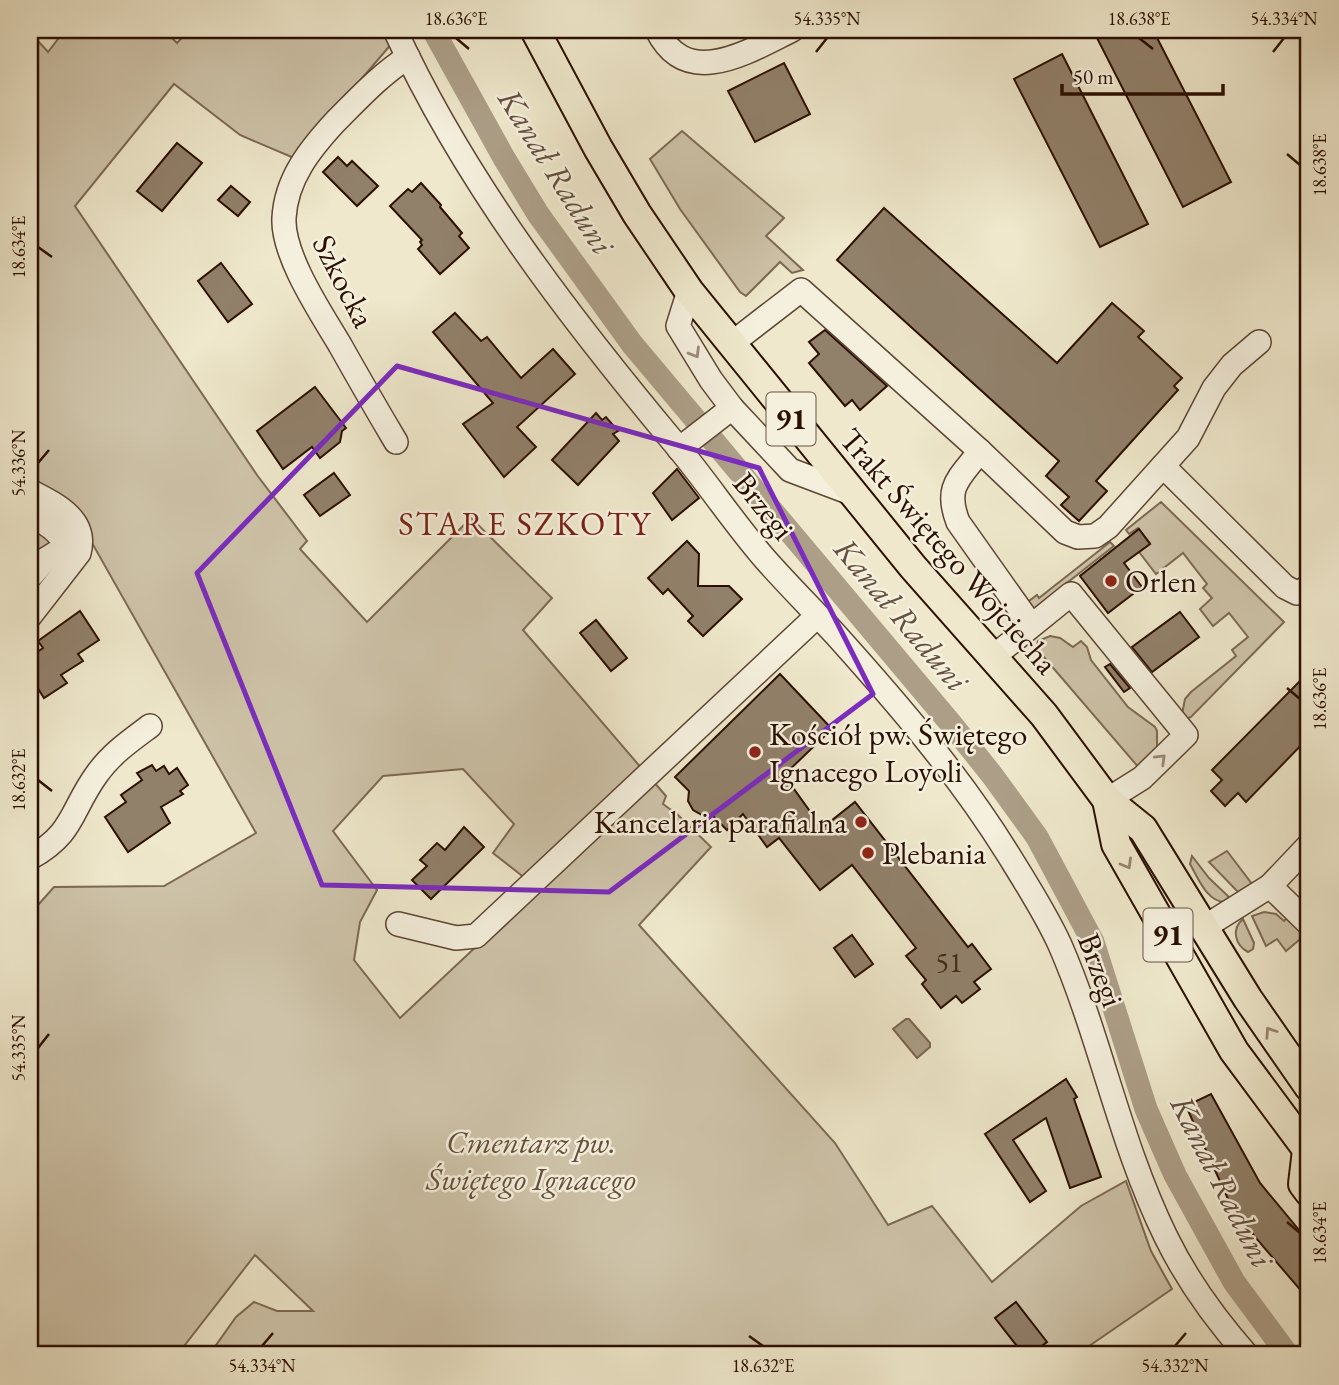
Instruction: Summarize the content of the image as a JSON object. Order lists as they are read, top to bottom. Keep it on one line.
{"streets":{"main road":["91","Trakt Świętego Wojciecha"],"street":["Szkocka","Brzegi"]},"crossings":[["Szkocka","Brzegi"]],"districts":["STARE SZKOTY"],"water":["Kanał Raduni"],"parks":["Cmentarz pw. Świętego Ignacego"],"places":["Orlen","Kościół pw. Świętego Ignacego Loyoli","Kancelaria parafialna","Plebania"],"house_numbers":["51"],"scale_bar":"50 m","coordinates":["18.636°E","54.335°N","18.638°E","54.334°N","18.634°E","54.336°N","18.632°E","54.332°N"]}
